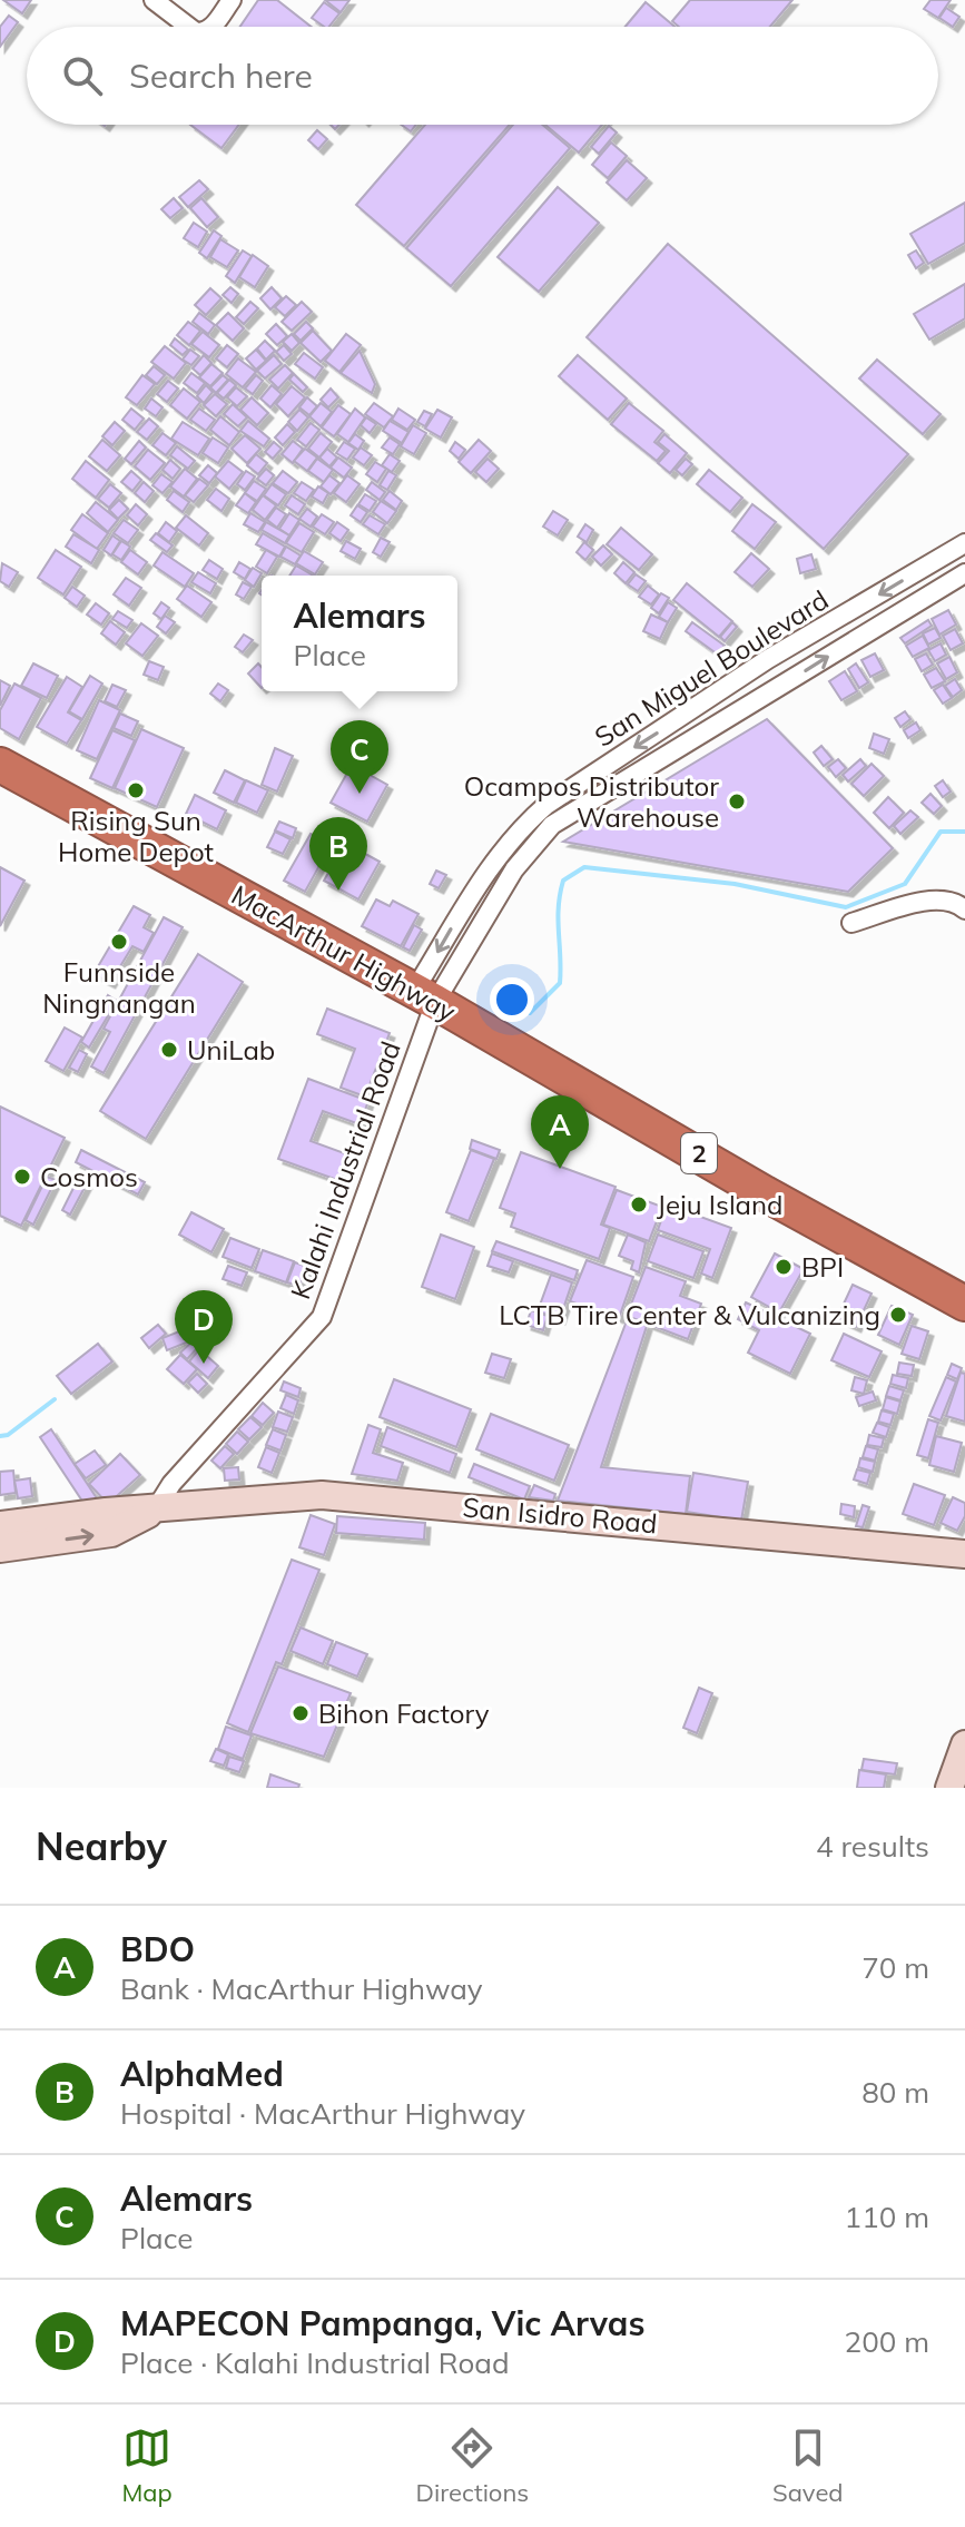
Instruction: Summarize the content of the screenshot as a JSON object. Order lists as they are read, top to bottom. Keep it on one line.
{"streets":{"highway":["MacArthur Highway","2"],"main road":["San Isidro Road"],"street":["San Miguel Boulevard","Kalahi Industrial Road"]},"crossings":[["San Miguel Boulevard","MacArthur Highway"],["San Miguel Boulevard","Kalahi Industrial Road"],["MacArthur Highway","Kalahi Industrial Road"],["Kalahi Industrial Road","San Isidro Road"]],"places":["Rising Sun Home Depot","Ocampos Distributor Warehouse","Funnside Ningnangan","UniLab","Cosmos","Jeju Island","BPI","LCTB Tire Center & Vulcanizing","Bihon Factory"],"page":{"search":"Search here","popup":["Alemars","Place"],"pins":["C","B","A","D"],"heading":["Nearby","4 results"],"list":[{"mark":"A","name":"BDO","note":"Bank · MacArthur Highway","value":"70 m"},{"mark":"B","name":"AlphaMed","note":"Hospital · MacArthur Highway","value":"80 m"},{"mark":"C","name":"Alemars","note":"Place","value":"110 m"},{"mark":"D","name":"MAPECON Pampanga, Vic Arvas","note":"Place · Kalahi Industrial Road","value":"200 m"}],"nav":["Map","Directions","Saved"]}}
